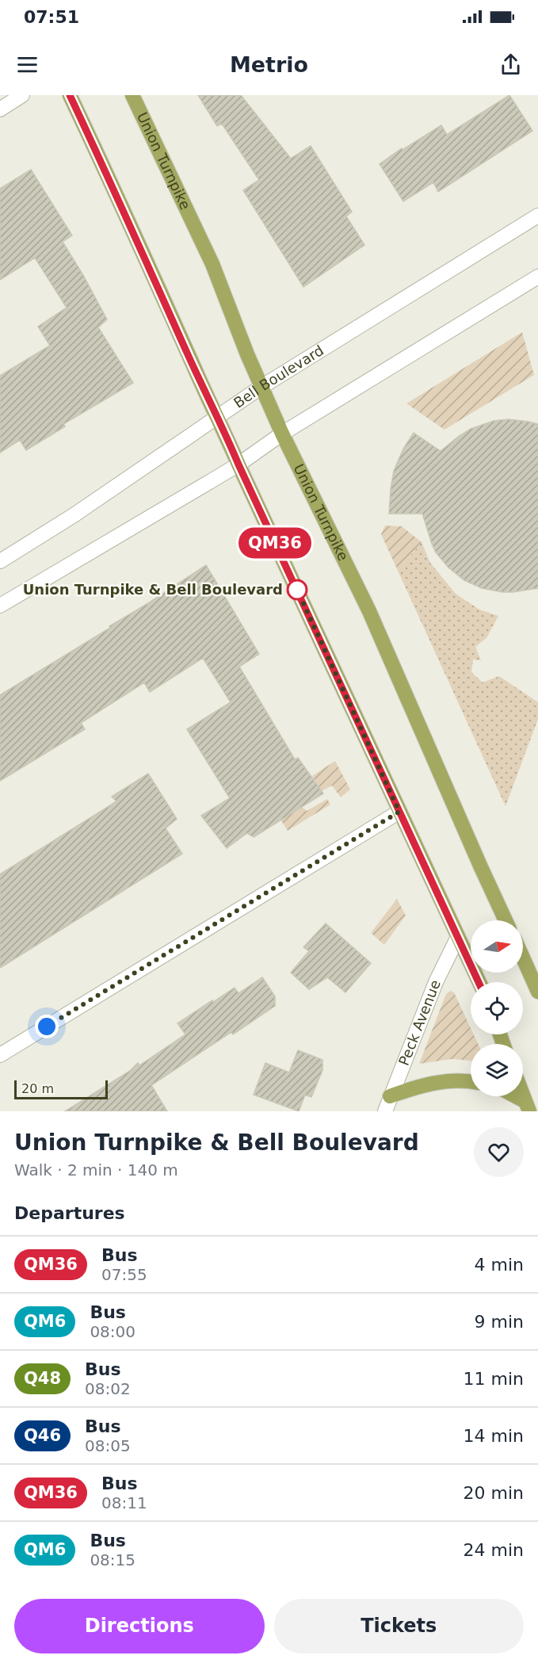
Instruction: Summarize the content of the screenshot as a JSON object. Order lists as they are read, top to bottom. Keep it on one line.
{"streets":{"main road":["Union Turnpike"],"street":["Bell Boulevard","Peck Avenue"]},"crossings":[["Union Turnpike","Bell Boulevard"]],"places":["Union Turnpike & Bell Boulevard"],"lines":["bus line QM36"],"scale_bar":"20 m","north":"right","page":{"status":"07:51","header":"Metrio","on_map":"QM36","scale":"20 m","heading":[["Union Turnpike & Bell Boulevard","Walk · 2 min · 140 m"],"Departures"],"list":[{"mark":"QM36","name":"Bus","note":"07:55","value":"4 min"},{"mark":"QM6","name":"Bus","note":"08:00","value":"9 min"},{"mark":"Q48","name":"Bus","note":"08:02","value":"11 min"},{"mark":"Q46","name":"Bus","note":"08:05","value":"14 min"},{"mark":"QM36","name":"Bus","note":"08:11","value":"20 min"},{"mark":"QM6","name":"Bus","note":"08:15","value":"24 min"}],"buttons":["Directions","Tickets"]}}
